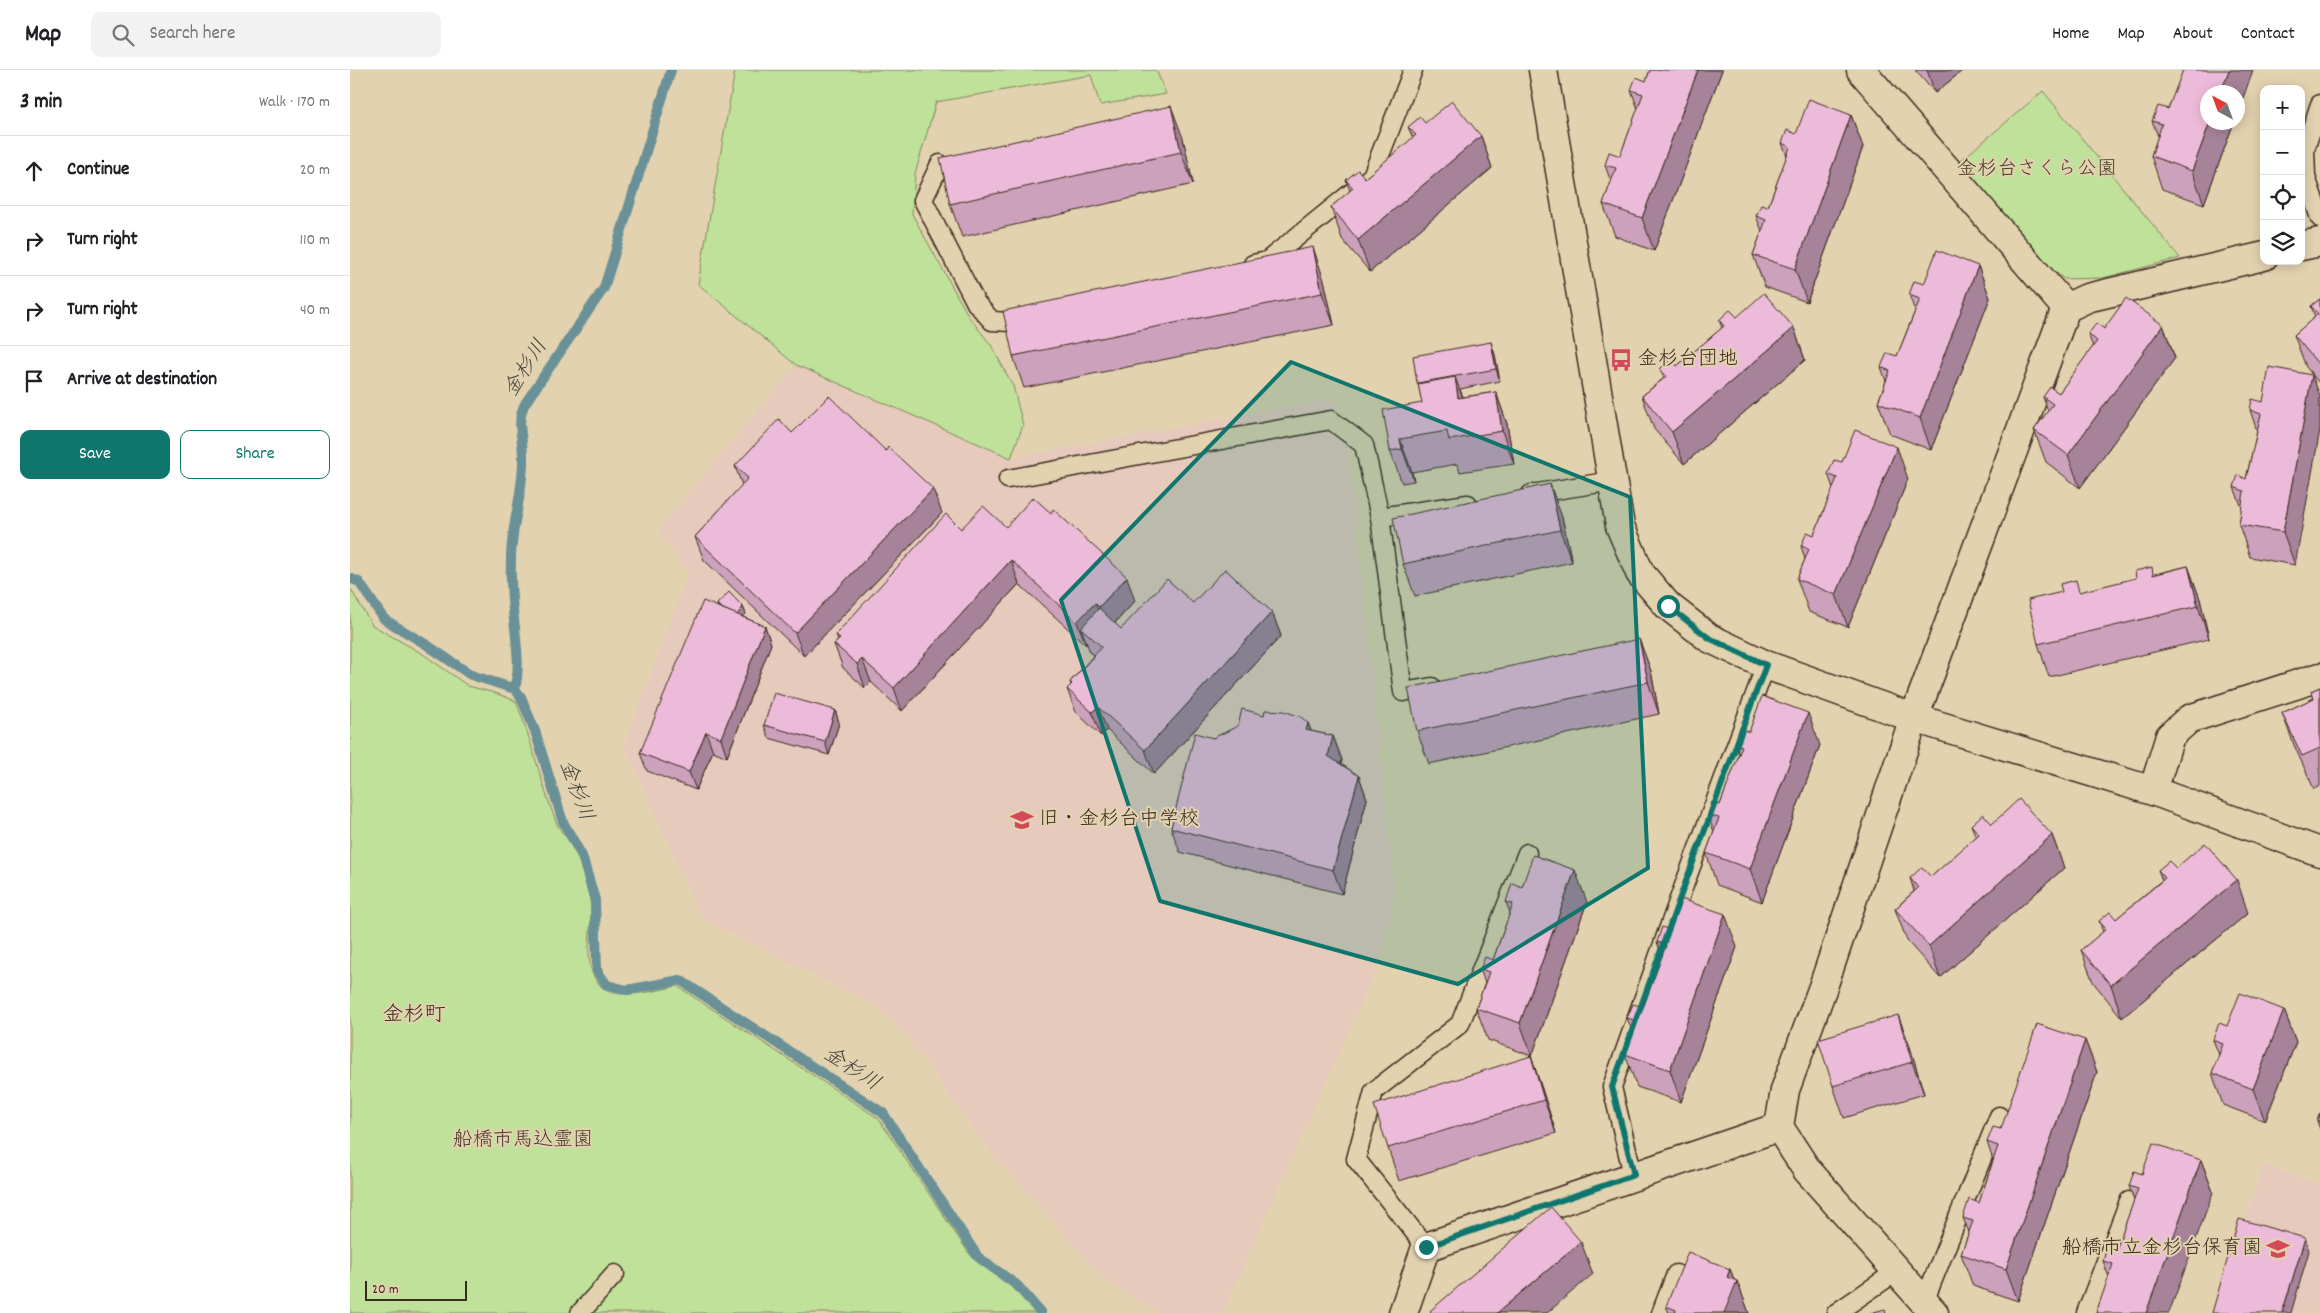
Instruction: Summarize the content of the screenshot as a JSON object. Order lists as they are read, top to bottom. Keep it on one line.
{"districts":["金杉町"],"water":["金杉川"],"parks":["金杉台さくら公園","船橋市馬込霊園"],"places":{"bus stop":["金杉台団地"],"school or university":["旧・金杉台中学校","船橋市立金杉台保育園"]},"scale_bar":"20 m","north":"top left","page":{"header":"Map","search":"Search here","nav":["Home","Map","About","Contact"],"heading":["3 min","Walk · 170 m"],"map_buttons":["+","−"],"list":[["Continue","20 m"],["Turn right","110 m"],["Turn right","40 m"],"Arrive at destination"],"buttons":["Save","Share"],"scale":"20 m"}}
